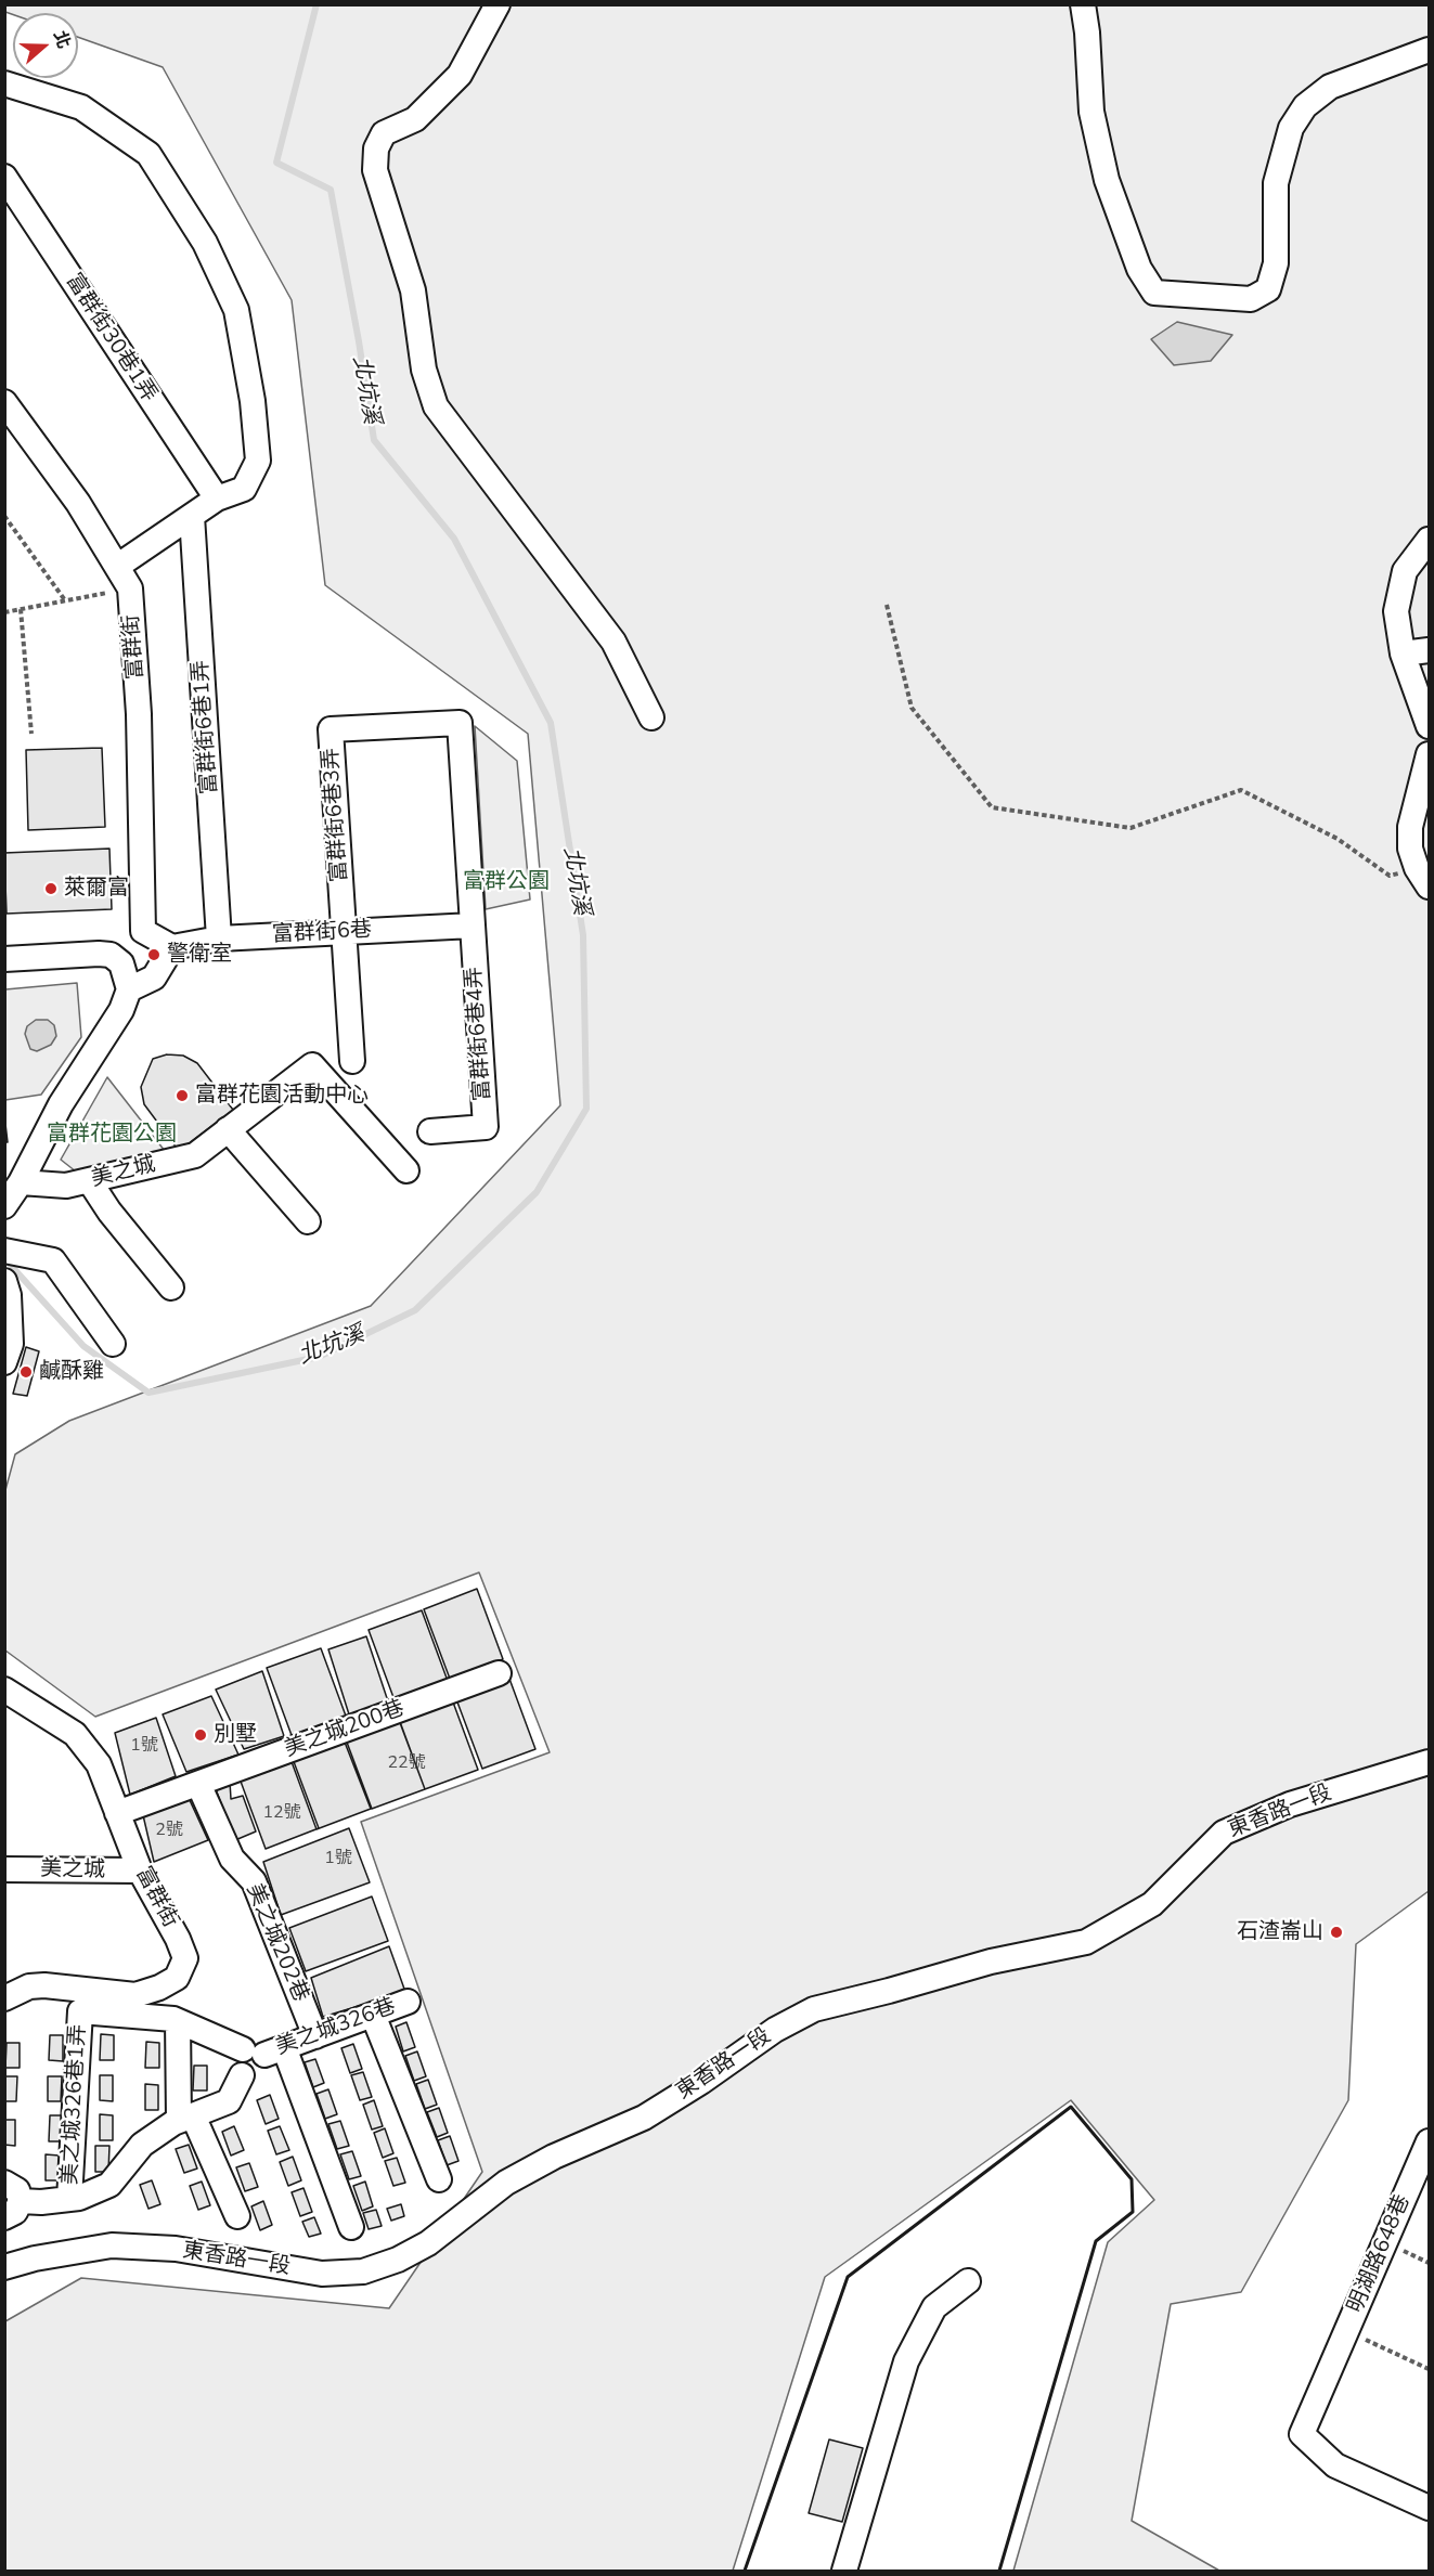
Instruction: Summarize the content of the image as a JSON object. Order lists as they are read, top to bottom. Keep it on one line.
{"streets":{"street":["富群街30巷1弄","富群街","富群街6巷1弄","富群街6巷3弄","富群街6巷","富群街6巷4弄","美之城","美之城200巷","東香路一段","美之城202巷","美之城326巷","美之城326巷1弄","明湖路648巷"]},"crossings":[["富群街","美之城"],["富群街","美之城200巷"],["富群街6巷1弄","富群街6巷"],["富群街6巷3弄","富群街6巷"],["富群街6巷3弄","富群街6巷4弄"],["富群街6巷","富群街6巷4弄"],["美之城200巷","美之城202巷"],["美之城202巷","美之城326巷"]],"water":["北坑溪"],"parks":["富群公園","富群花園公園"],"places":["萊爾富","警衛室","富群花園活動中心","鹹酥雞","別墅","石渣崙山"],"house_numbers":["1號","22號","12號","2號","1號"],"north":"right"}
